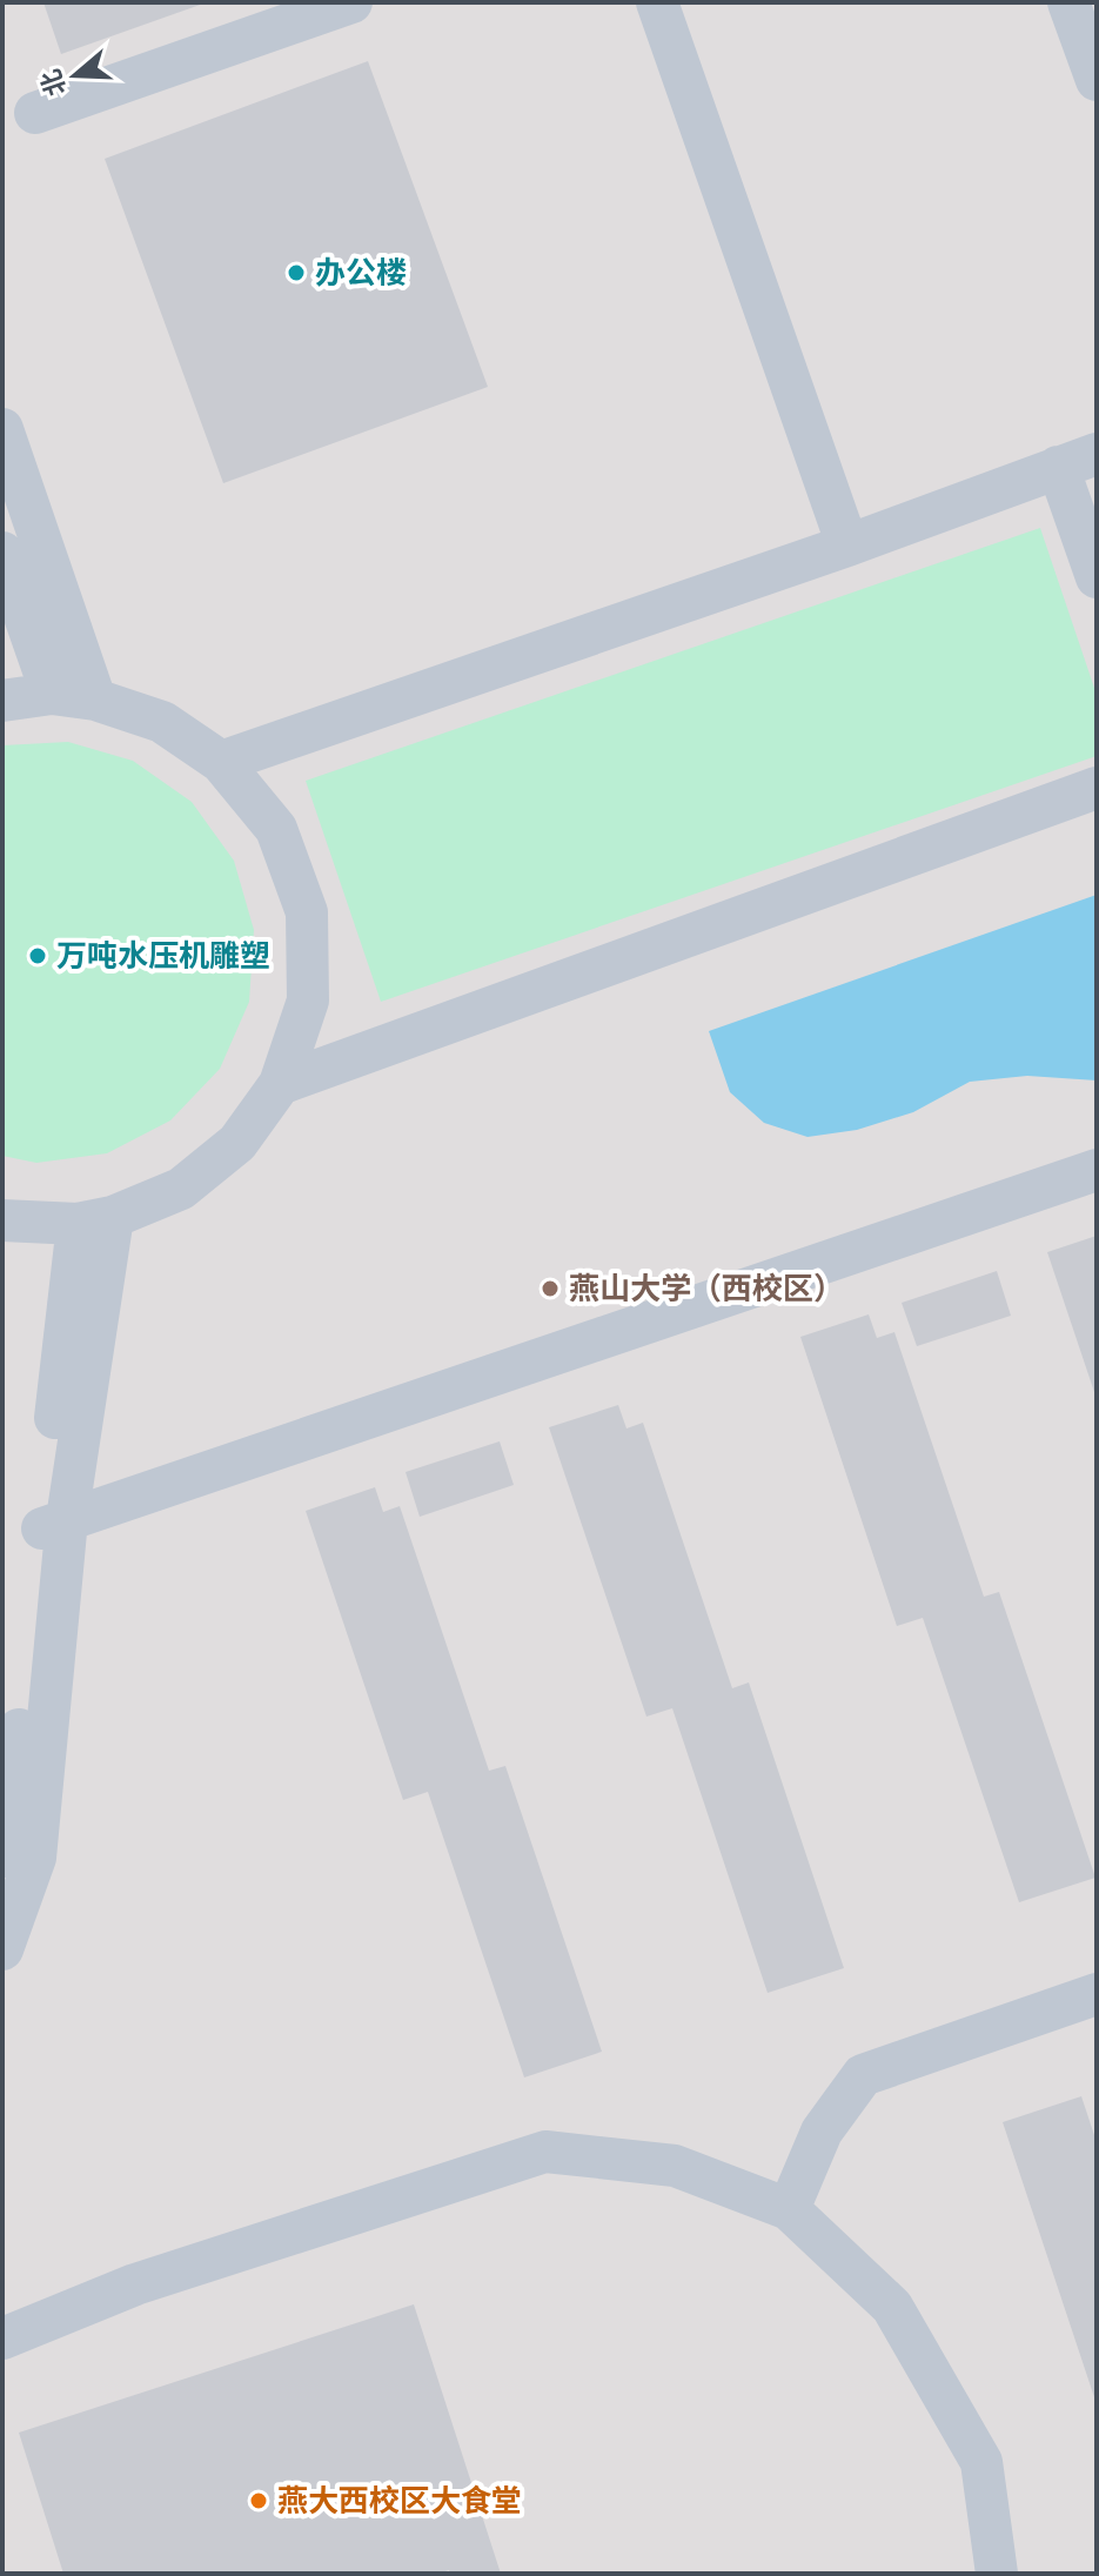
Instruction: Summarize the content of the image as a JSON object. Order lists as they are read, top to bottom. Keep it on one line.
{"places":["办公楼","万吨水压机雕塑","燕山大学（西校区）","燕大西校区大食堂"],"north":"left"}
